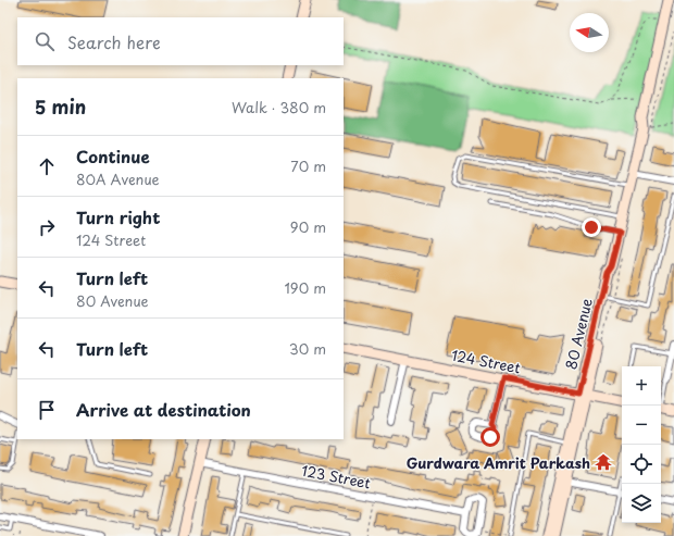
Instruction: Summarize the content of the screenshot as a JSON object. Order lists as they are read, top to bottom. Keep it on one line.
{"streets":{"main road":["80 Avenue","124 Street"],"street":["123 Street"]},"crossings":[["80 Avenue","124 Street"]],"places":{"temple":["Gurdwara Amrit Parkash"]},"north":"left","page":{"search":"Search here","heading":["5 min","Walk · 380 m"],"list":[["Continue","80A Avenue","70 m"],["Turn right","124 Street","90 m"],["Turn left","80 Avenue","190 m"],["Turn left","30 m"],"Arrive at destination"],"map_buttons":["+","−"]}}
